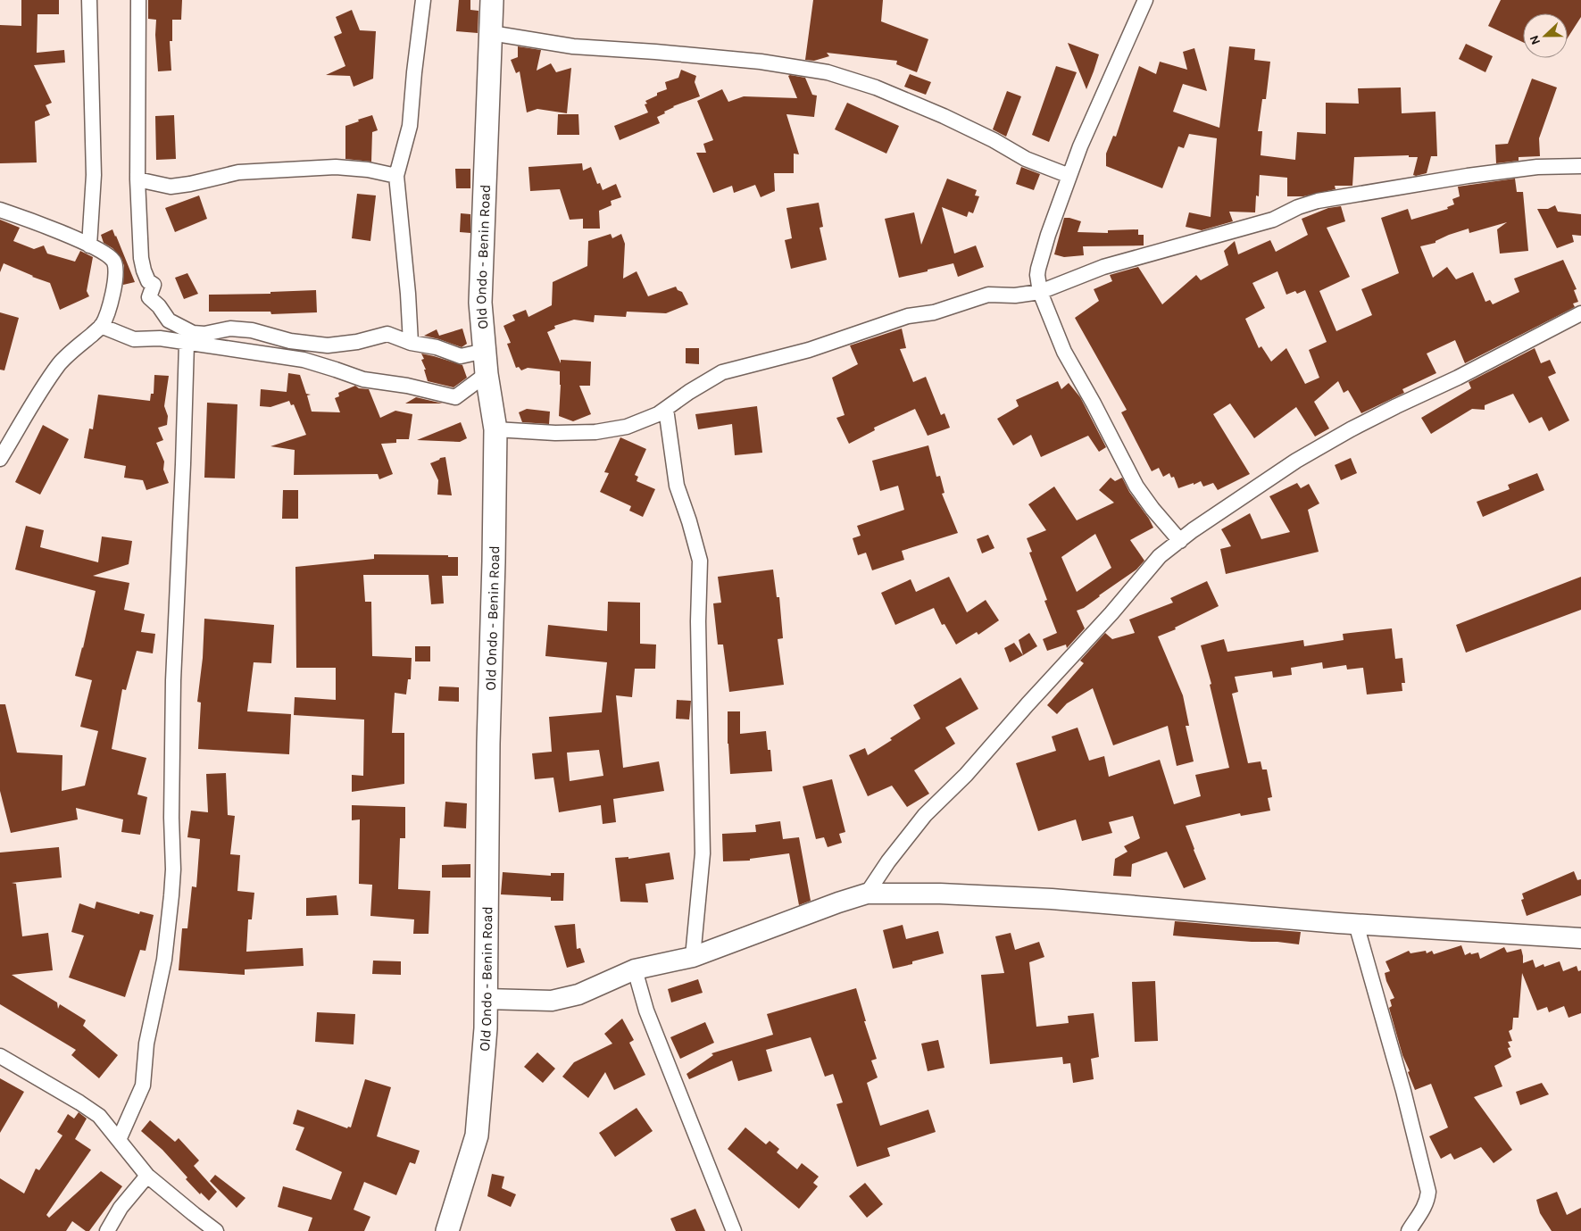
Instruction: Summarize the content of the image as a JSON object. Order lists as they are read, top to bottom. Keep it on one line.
{"streets":{"main road":["Old Ondo - Benin Road"]},"north":"left"}
